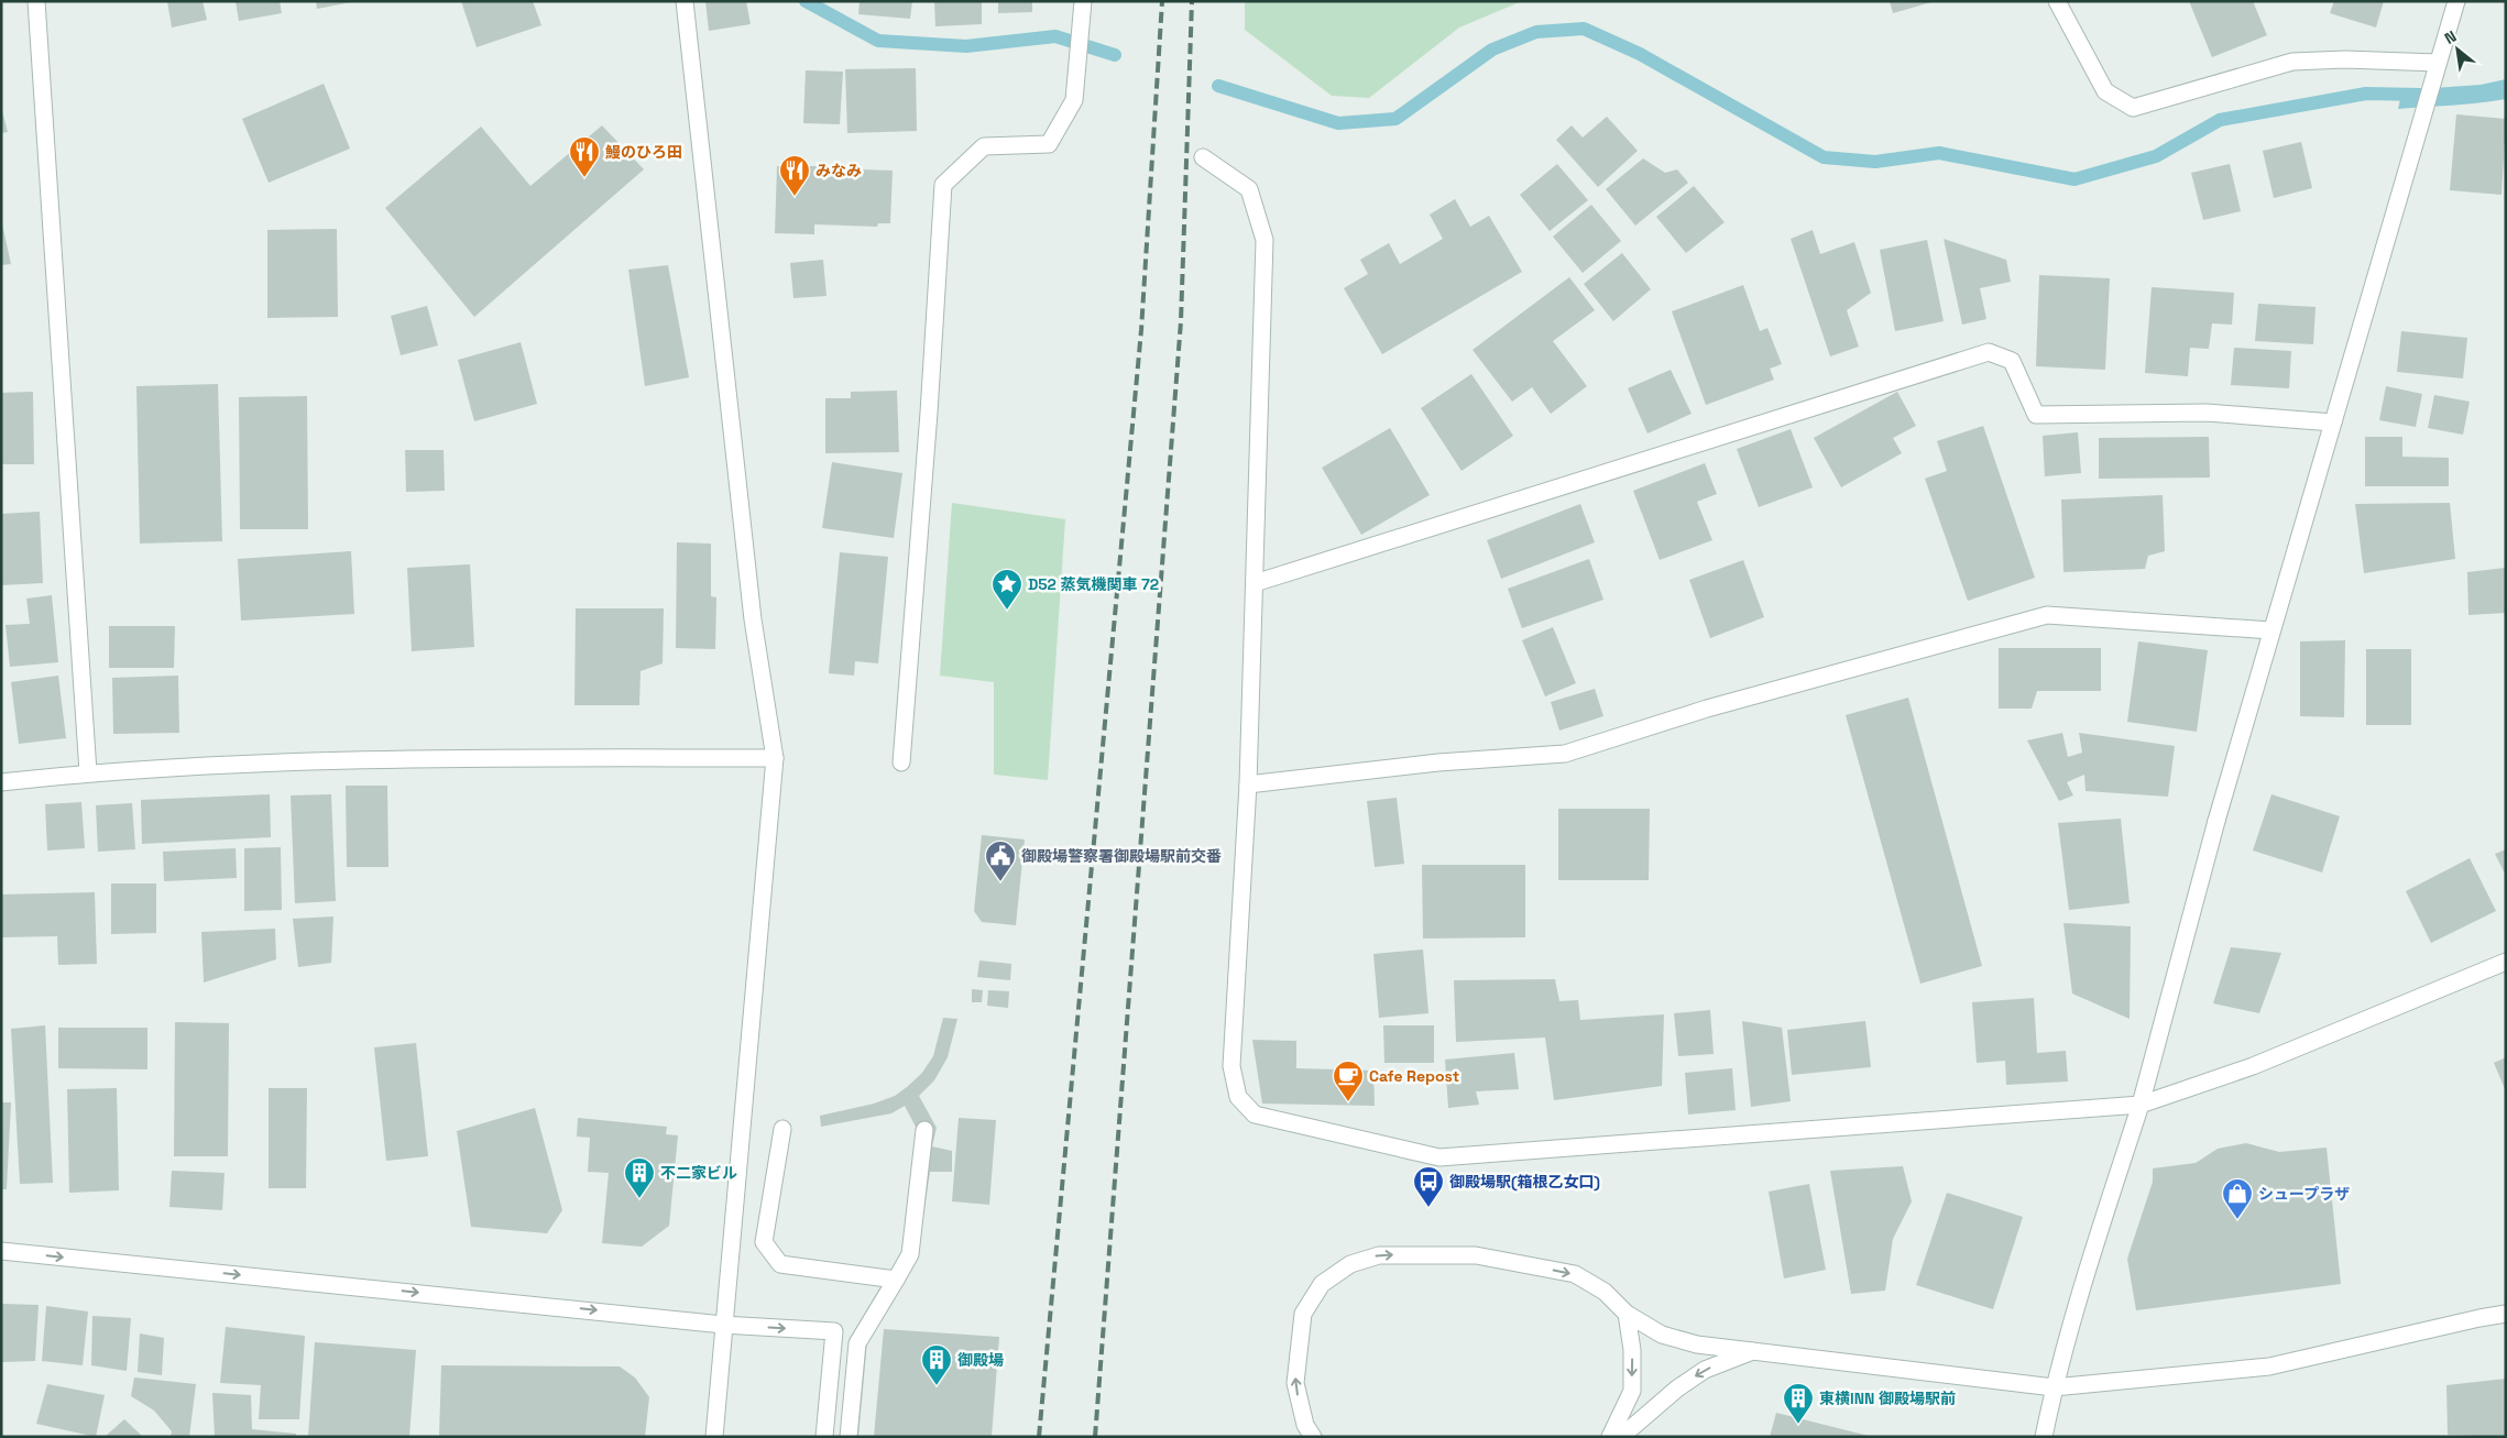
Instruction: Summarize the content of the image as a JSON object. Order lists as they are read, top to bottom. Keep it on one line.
{"places":{"restaurant":["鰻のひろ田","みなみ"],"place":["D52 蒸気機関車 72"],"public building":["御殿場警察署御殿場駅前交番"],"cafe":["Cafe Repost"],"building":["不二家ビル","御殿場","東横INN 御殿場駅前"],"bus stop":["御殿場駅(箱根乙女口)"],"shop":["シュープラザ"]},"north":"top left"}
